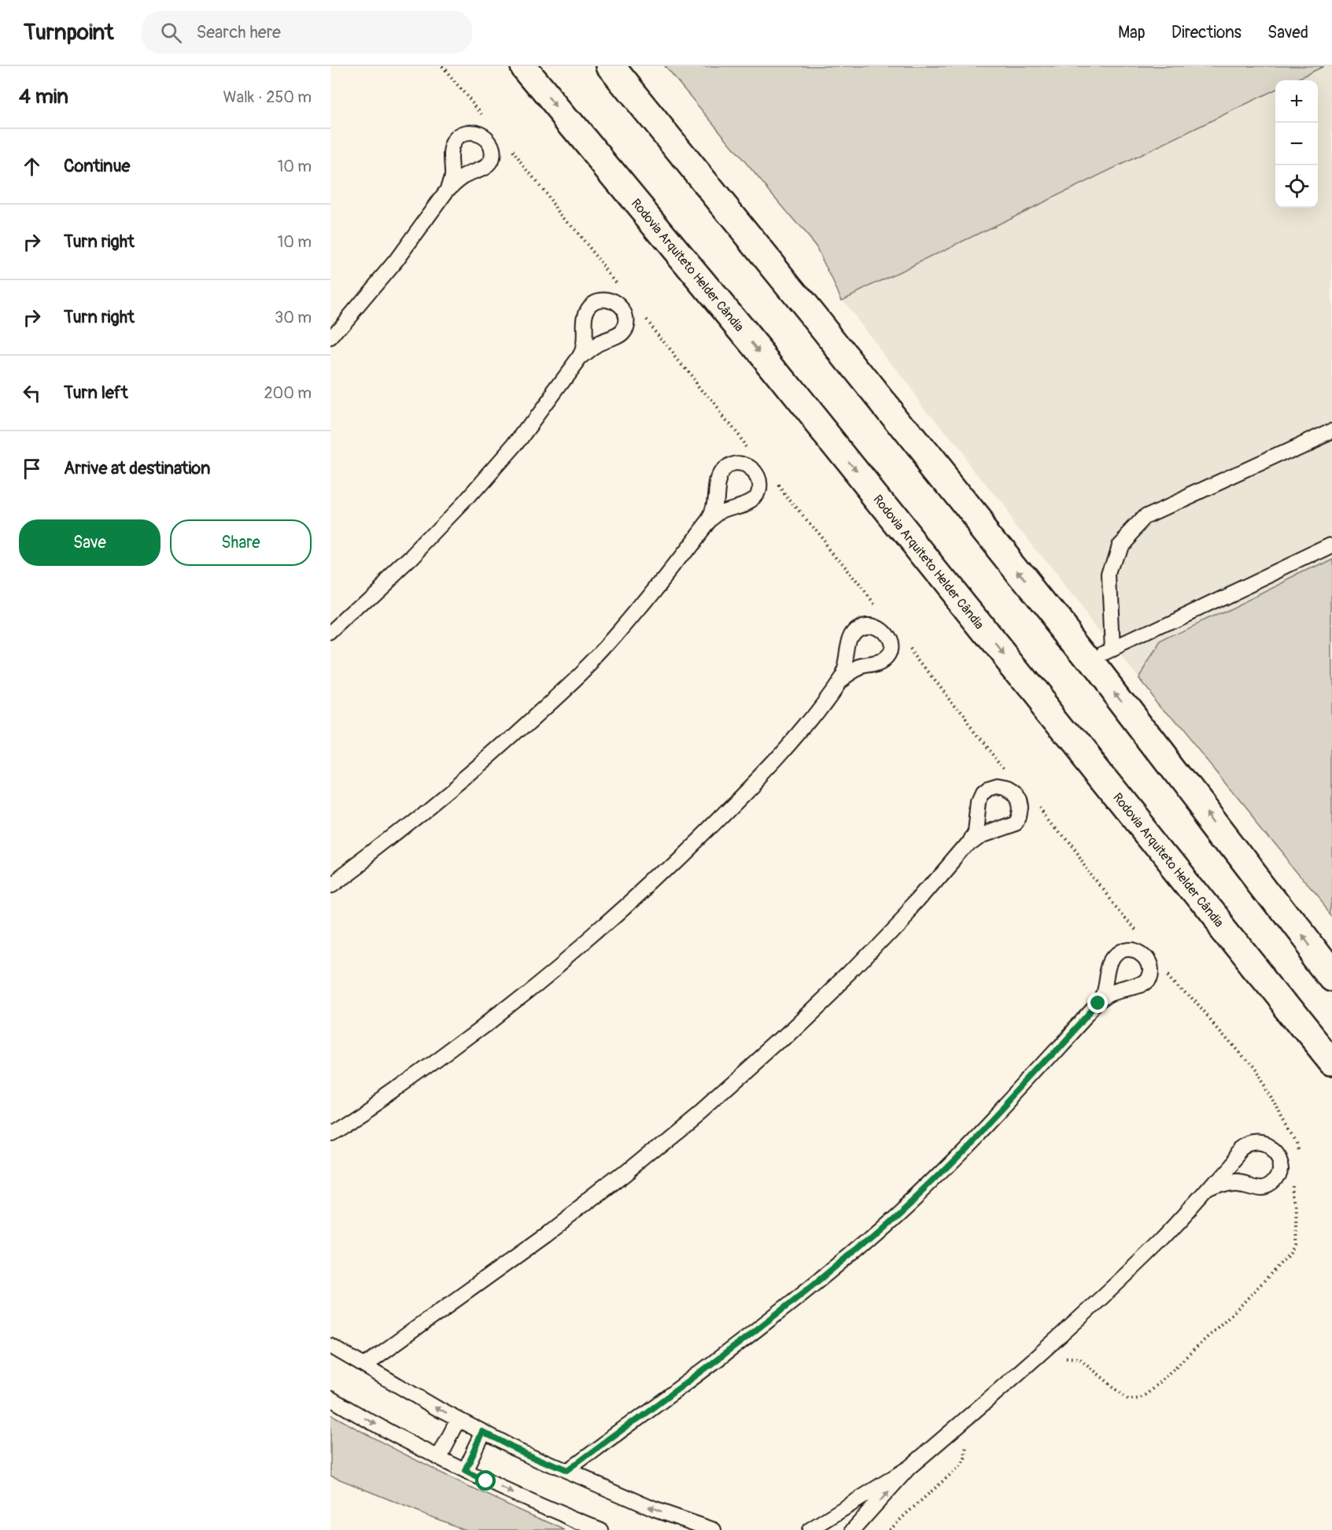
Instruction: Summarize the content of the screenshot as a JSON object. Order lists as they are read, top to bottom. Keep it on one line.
{"streets":{"main road":["Rodovia Arquiteto Helder Cândia"]},"page":{"header":"Turnpoint","search":"Search here","nav":["Map","Directions","Saved"],"heading":["4 min","Walk · 250 m"],"map_buttons":["+","−"],"list":[["Continue","10 m"],["Turn right","10 m"],["Turn right","30 m"],["Turn left","200 m"],"Arrive at destination"],"buttons":["Save","Share"]}}
